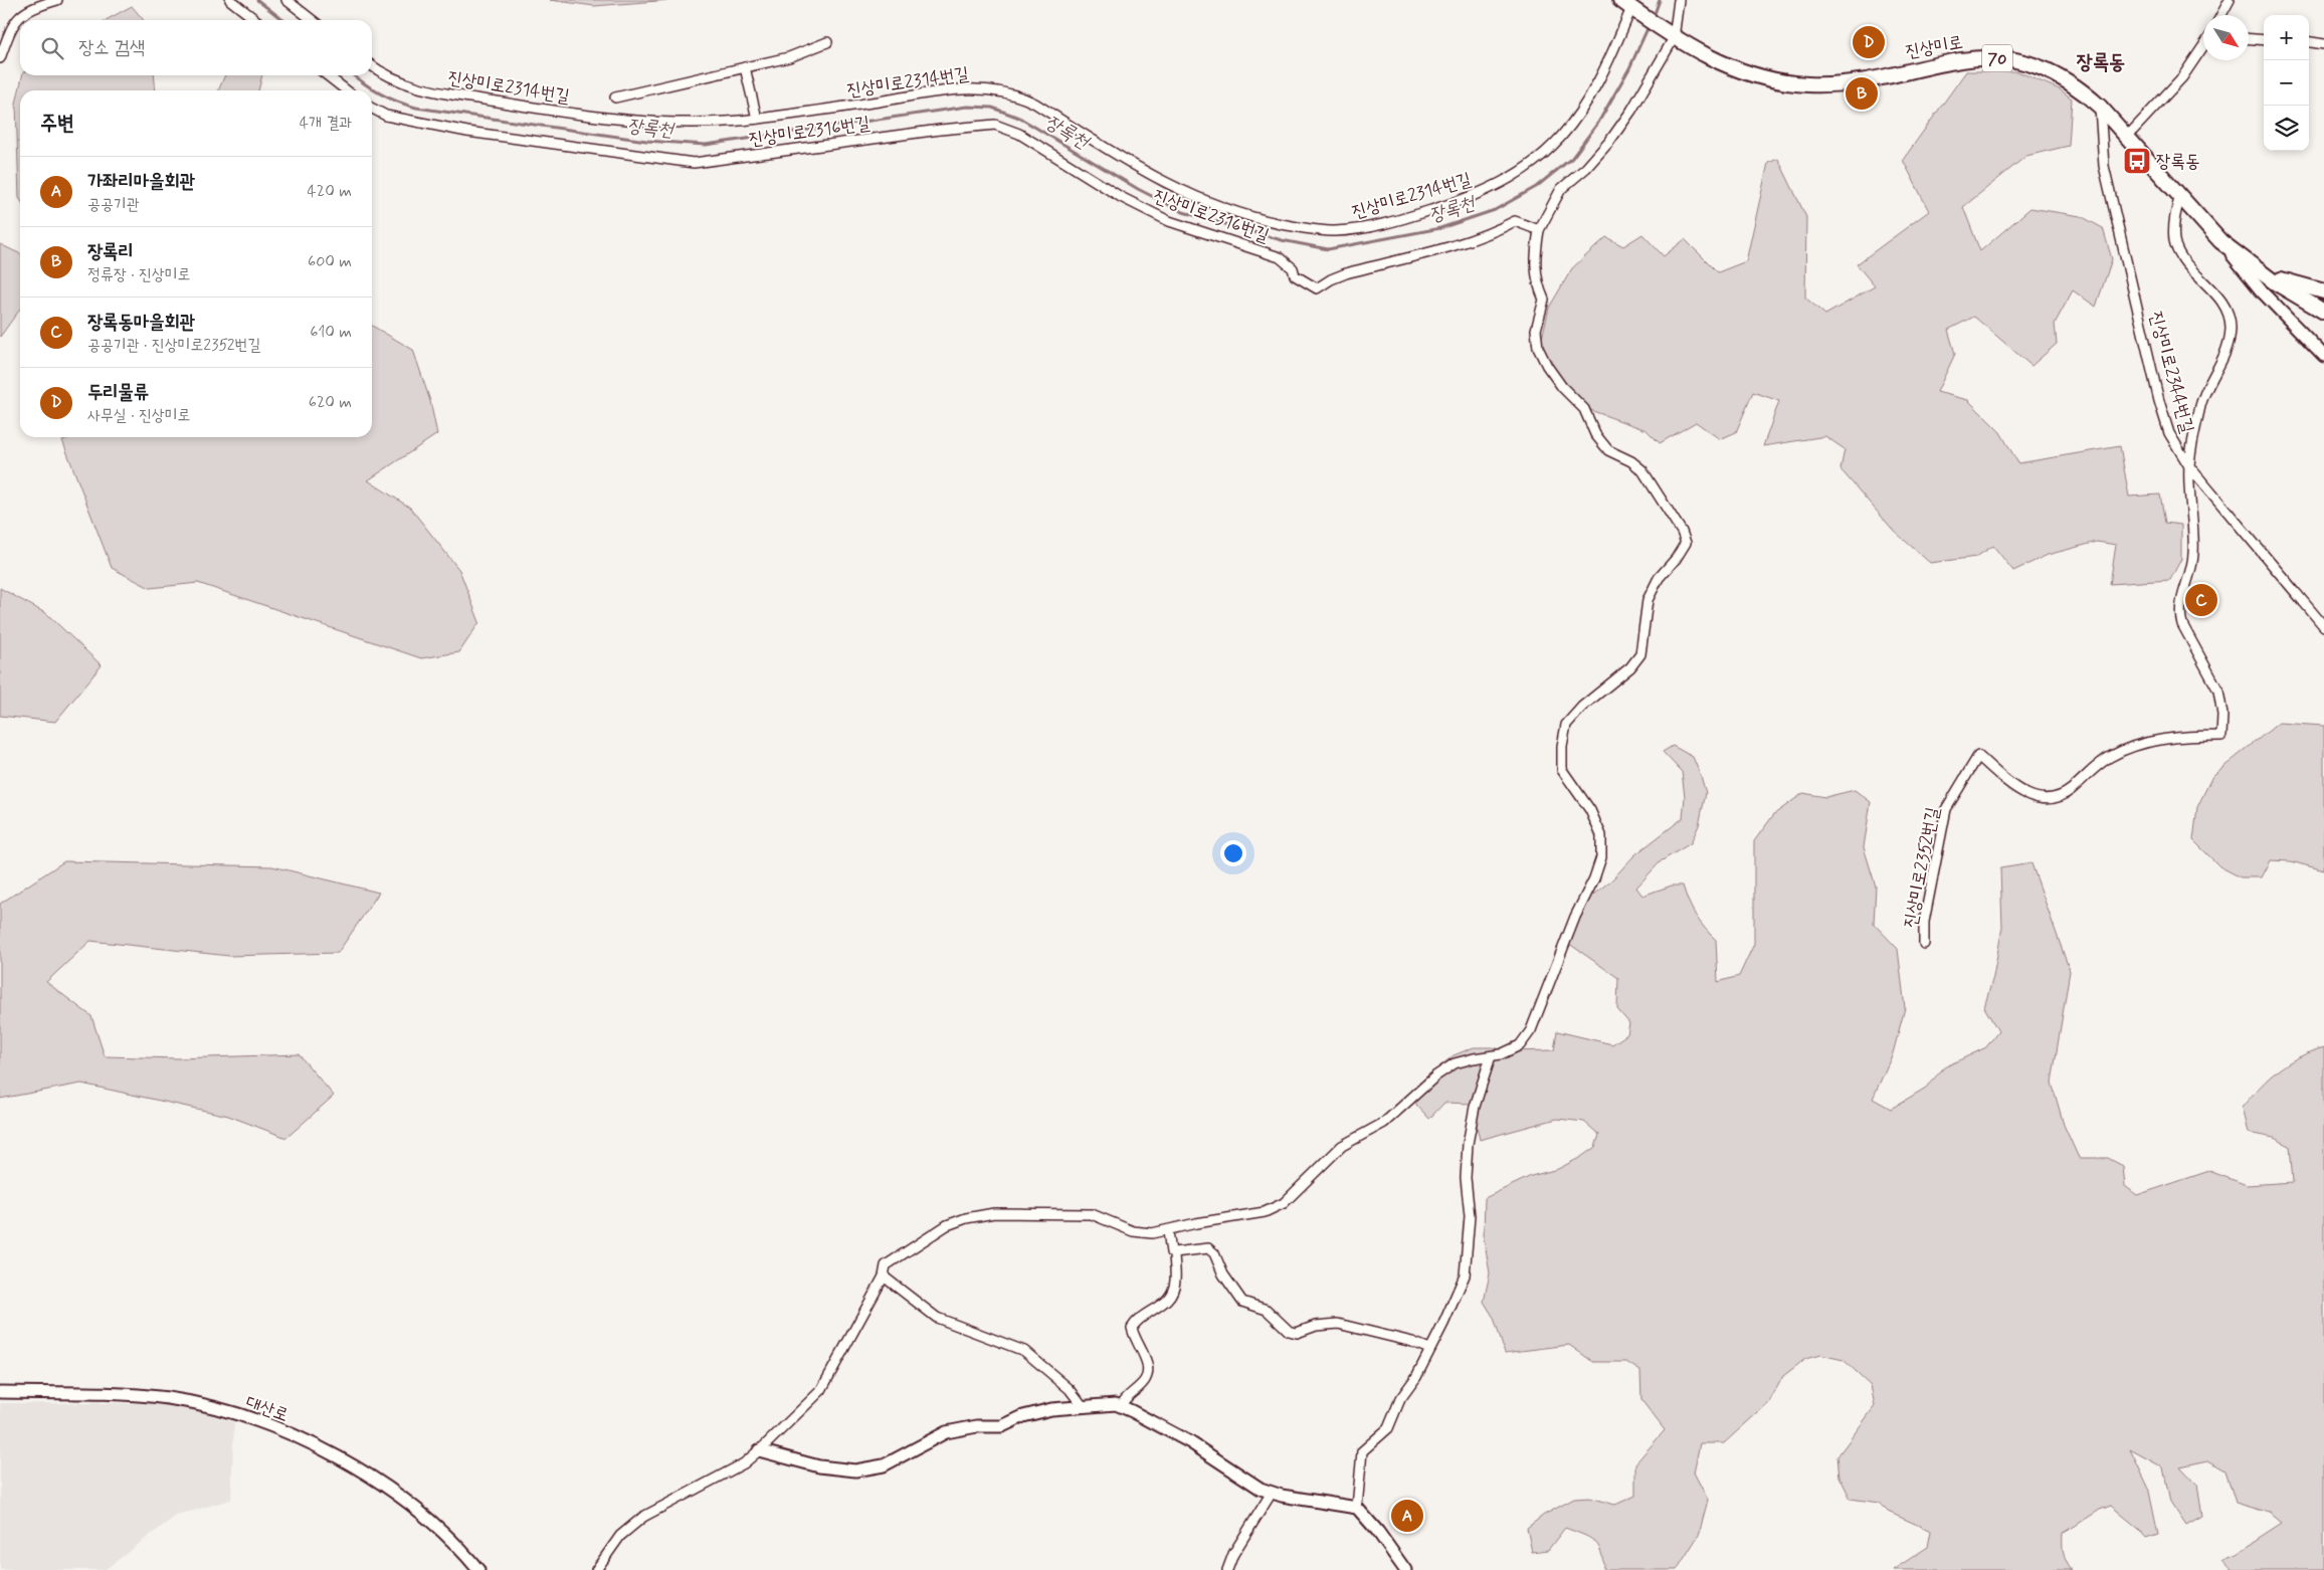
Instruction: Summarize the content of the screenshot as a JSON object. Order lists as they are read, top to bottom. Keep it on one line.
{"streets":{"main road":["진상미로","70"],"street":["진상미로2314번길","진상미로2316번길","진상미로2344번길","진상미로2352번길","대산로"]},"crossings":[["진상미로","70"],["진상미로","진상미로2344번길"],["진상미로","진상미로2352번길"],["70","진상미로2314번길"],["진상미로2344번길","진상미로2352번길"]],"districts":["장록동"],"water":["장록천"],"places":{"bus stop":["장록동"]},"north":"bottom right","page":{"map_buttons":["+","−"],"search":"장소 검색","pins":["D","B","C","A"],"heading":["주변","4개 결과"],"list":[{"mark":"A","name":"가좌리마을회관","note":"공공기관","value":"420 m"},{"mark":"B","name":"장록리","note":"정류장 · 진상미로","value":"600 m"},{"mark":"C","name":"장록동마을회관","note":"공공기관 · 진상미로2352번길","value":"610 m"},{"mark":"D","name":"두리물류","note":"사무실 · 진상미로","value":"620 m"}]}}
